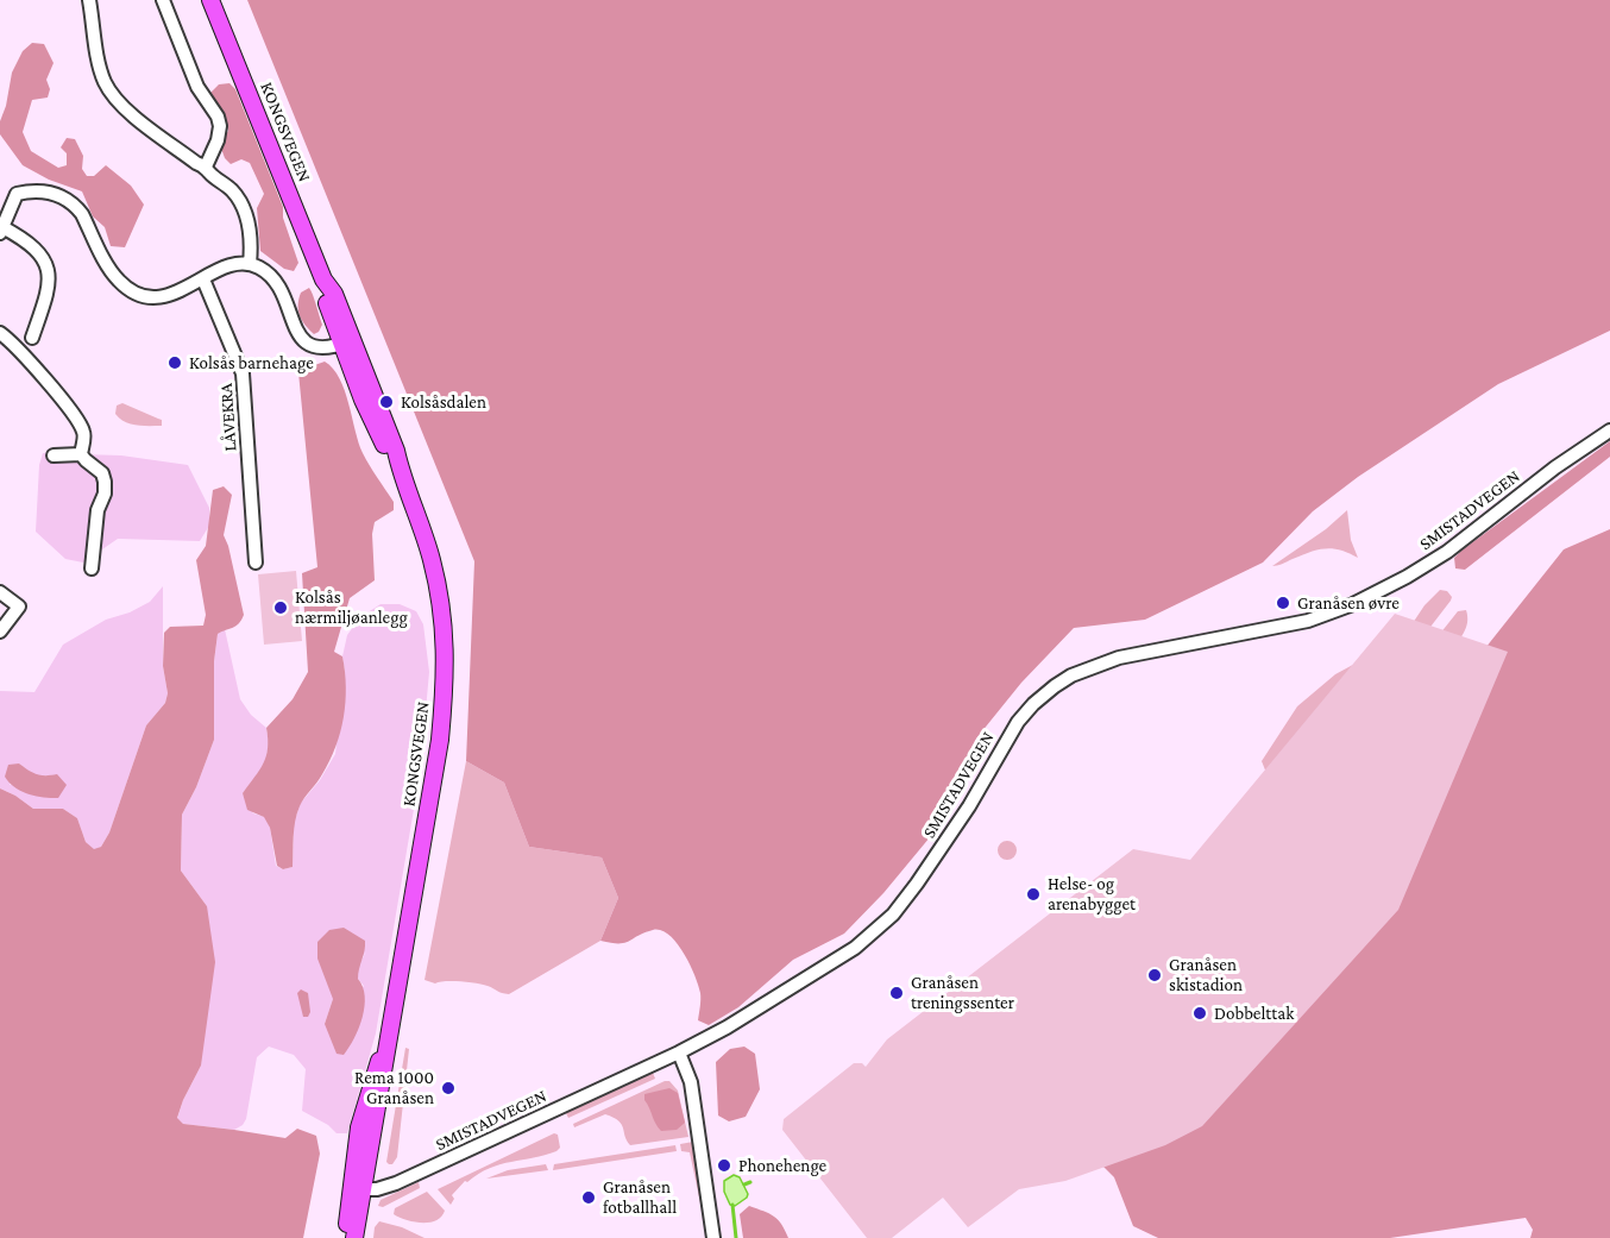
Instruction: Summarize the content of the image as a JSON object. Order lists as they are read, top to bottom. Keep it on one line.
{"streets":{"main road":["KONGSVEGEN"],"street":["LÅVEKRA","SMISTADVEGEN"]},"crossings":[["KONGSVEGEN","SMISTADVEGEN"]],"places":["Kolsås barnehage","Kolsåsdalen","Granåsen øvre","Kolsås nærmiljøanlegg","Helse- og arenabygget","Granåsen skistadion","Granåsen treningssenter","Dobbelttak","Rema 1000 Granåsen","Phonehenge","Granåsen fotballhall"]}
